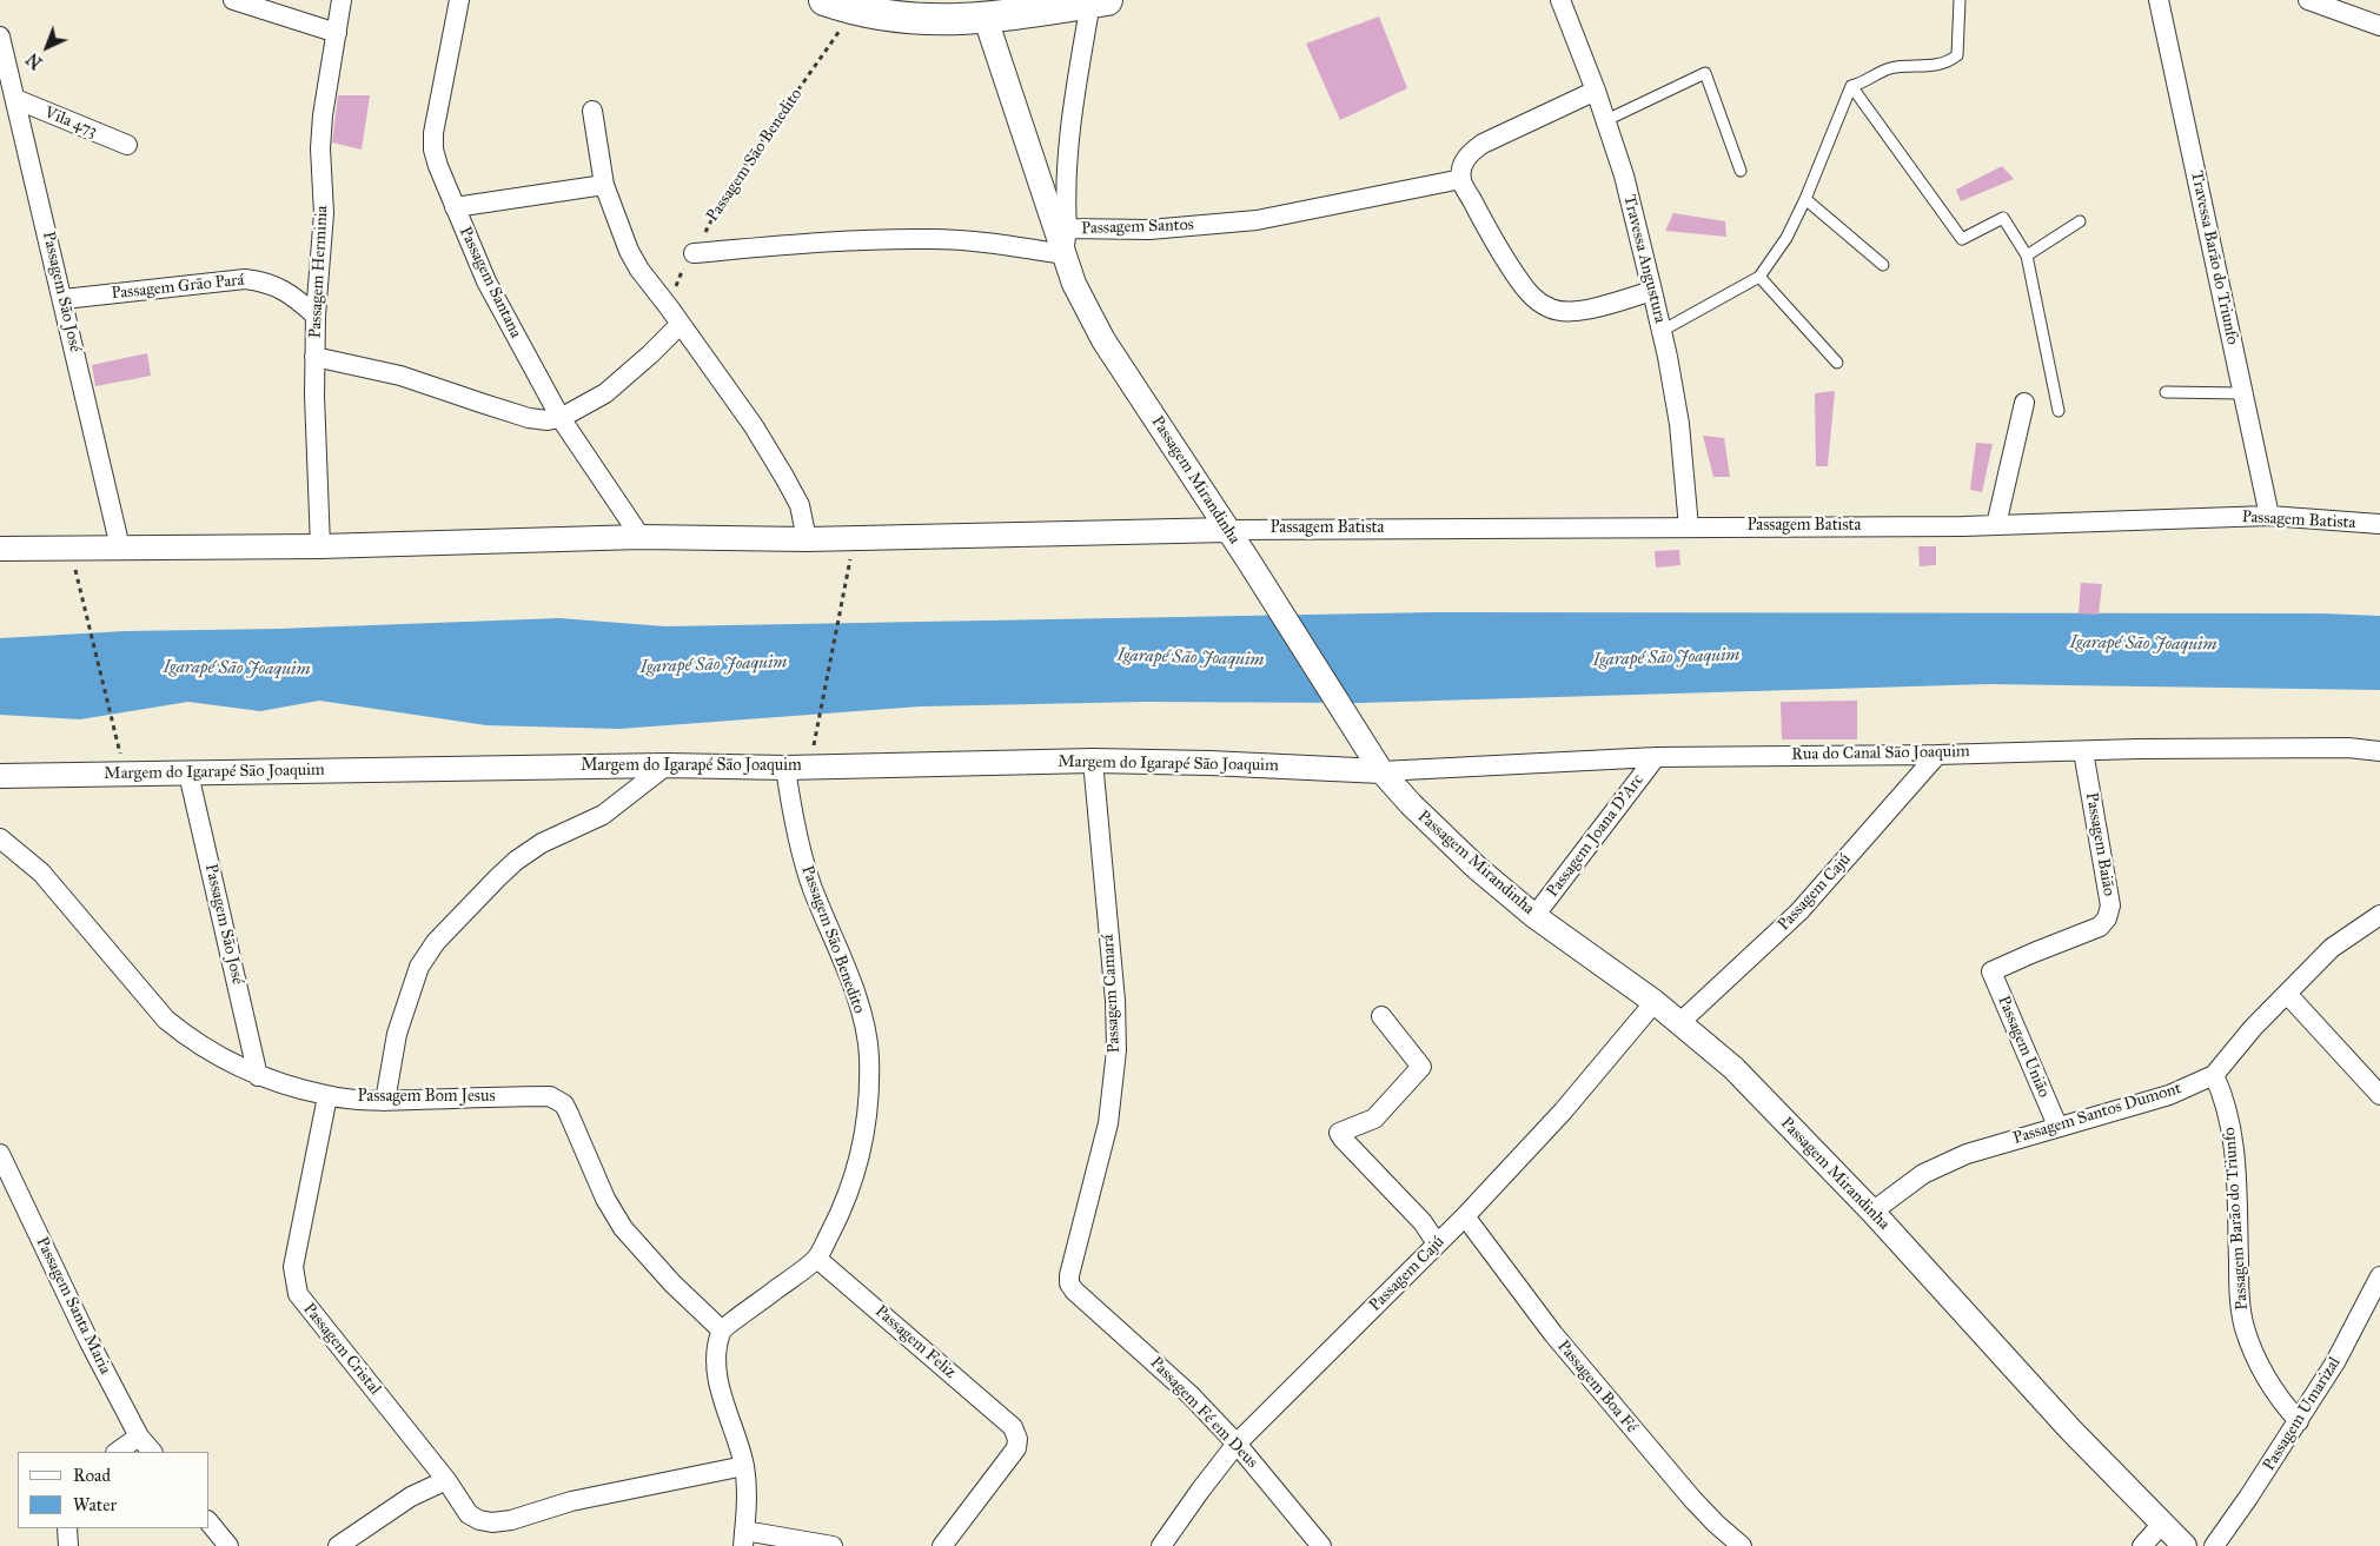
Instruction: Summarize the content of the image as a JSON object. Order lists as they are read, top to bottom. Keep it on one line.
{"streets":{"street":["Vila 473","Passagem São Benedito","Passagem Santos","Travessa Barão do Triunfo","Travessa Angustura","Passagem Herminia","Passagem Santana","Passagem Grão Pará","Passagem São José","Passagem Mirandinha","Passagem Batista","Rua do Canal São Joaquim","Margem do Igarapé São Joaquim","Passagem Joana D’Arc","Passagem Baião","Passagem Cajú","Passagem Camará","Passagem União","Passagem Bom Jesus","Passagem Santos Dumont","Passagem Barão do Triunfo","Passagem Santa Maria","Passagem Feliz","Passagem Cristal","Passagem Boa Fé","Passagem Fé em Deus","Passagem Umarizal"]},"crossings":[["Vila 473","Passagem São José"],["Passagem São Benedito","Passagem Santos"],["Passagem São Benedito","Margem do Igarapé São Joaquim"],["Passagem São Benedito","Passagem Bom Jesus"],["Passagem São Benedito","Passagem Feliz"],["Passagem Santos","Passagem Mirandinha"],["Travessa Barão do Triunfo","Passagem Batista"],["Travessa Angustura","Passagem Batista"],["Passagem Herminia","Passagem Grão Pará"],["Passagem Grão Pará","Passagem São José"],["Passagem São José","Margem do Igarapé São Joaquim"],["Passagem São José","Passagem Bom Jesus"],["Passagem Mirandinha","Passagem Batista"],["Passagem Mirandinha","Rua do Canal São Joaquim"],["Passagem Mirandinha","Margem do Igarapé São Joaquim"],["Passagem Mirandinha","Passagem Joana D’Arc"],["Passagem Mirandinha","Passagem Cajú"],["Passagem Mirandinha","Passagem Santos Dumont"],["Rua do Canal São Joaquim","Margem do Igarapé São Joaquim"],["Rua do Canal São Joaquim","Passagem Joana D’Arc"],["Rua do Canal São Joaquim","Passagem Baião"],["Rua do Canal São Joaquim","Passagem Cajú"],["Margem do Igarapé São Joaquim","Passagem Camará"],["Passagem Baião","Passagem União"],["Passagem Cajú","Passagem Boa Fé"],["Passagem Cajú","Passagem Fé em Deus"],["Passagem Camará","Passagem Fé em Deus"],["Passagem União","Passagem Santos Dumont"],["Passagem Bom Jesus","Passagem Cristal"],["Passagem Santos Dumont","Passagem Barão do Triunfo"],["Passagem Barão do Triunfo","Passagem Umarizal"]],"water":["Igarapé São Joaquim"],"legend":["Road","Water"],"north":"bottom left"}
